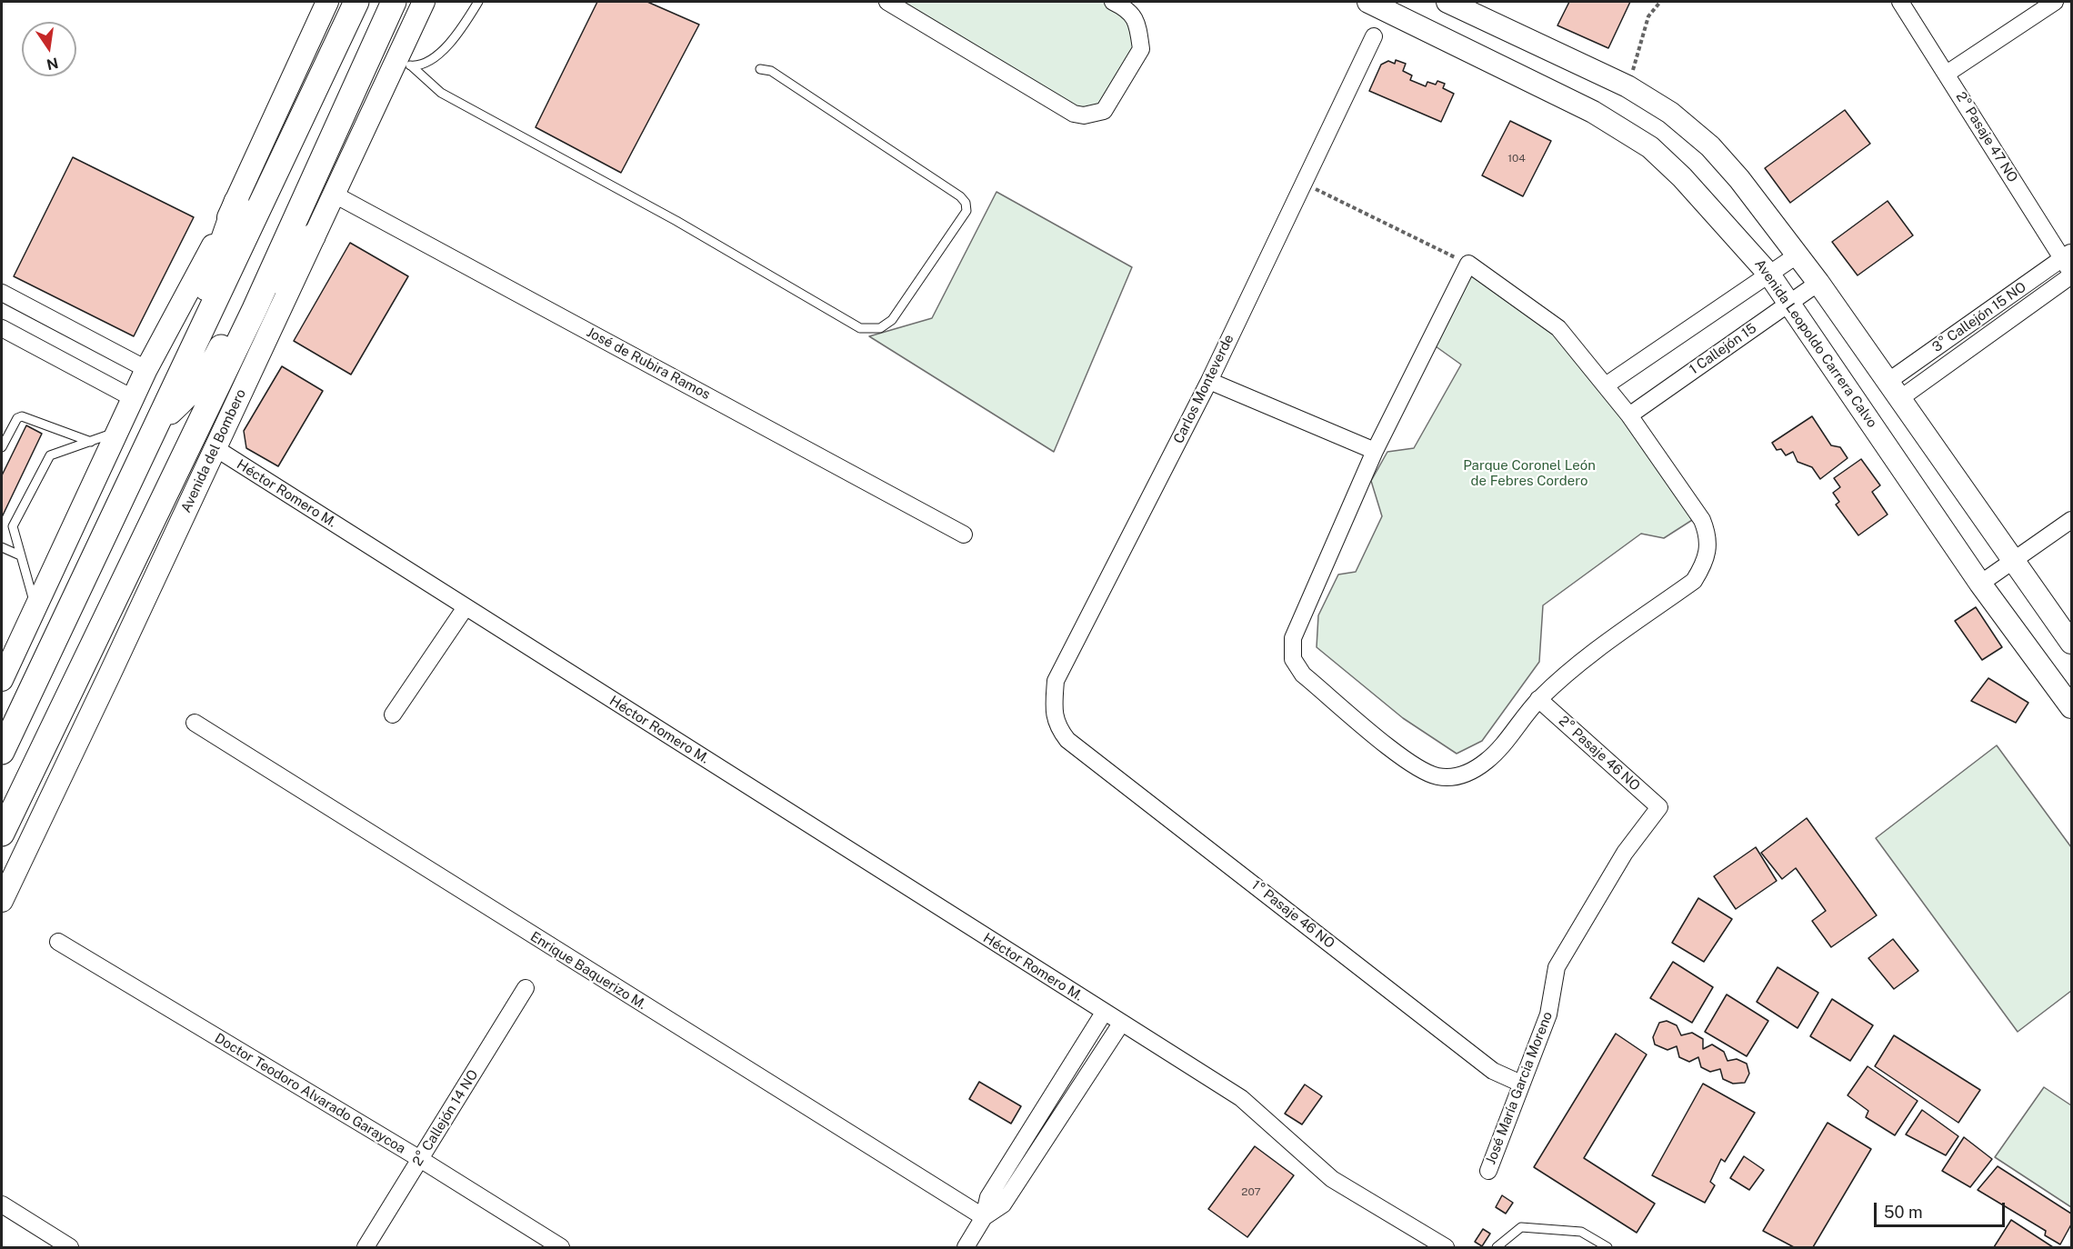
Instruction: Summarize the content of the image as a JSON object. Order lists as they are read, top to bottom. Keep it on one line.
{"streets":{"main road":["Avenida Leopoldo Carrera Calvo","Avenida del Bombero"],"street":["2° Pasaje 47 NO","3° Callejón 15 NO","1 Callejón 15","José de Rubira Ramos","Carlos Monteverde","Héctor Romero M.","2° Pasaje 46 NO","1° Pasaje 46 NO","Enrique Baquerizo M.","José María Garcia Moreno","Doctor Teodoro Alvarado Garaycoa","2° Callejón 14 NO"]},"crossings":[["2° Pasaje 47 NO","3° Callejón 15 NO"],["Avenida Leopoldo Carrera Calvo","1 Callejón 15"],["José de Rubira Ramos","Avenida del Bombero"],["Carlos Monteverde","1° Pasaje 46 NO"],["Avenida del Bombero","Héctor Romero M."],["2° Pasaje 46 NO","José María Garcia Moreno"],["1° Pasaje 46 NO","José María Garcia Moreno"],["Doctor Teodoro Alvarado Garaycoa","2° Callejón 14 NO"]],"parks":["Parque Coronel León de Febres Cordero"],"house_numbers":["104","207"],"scale_bar":"50 m","north":"bottom"}
